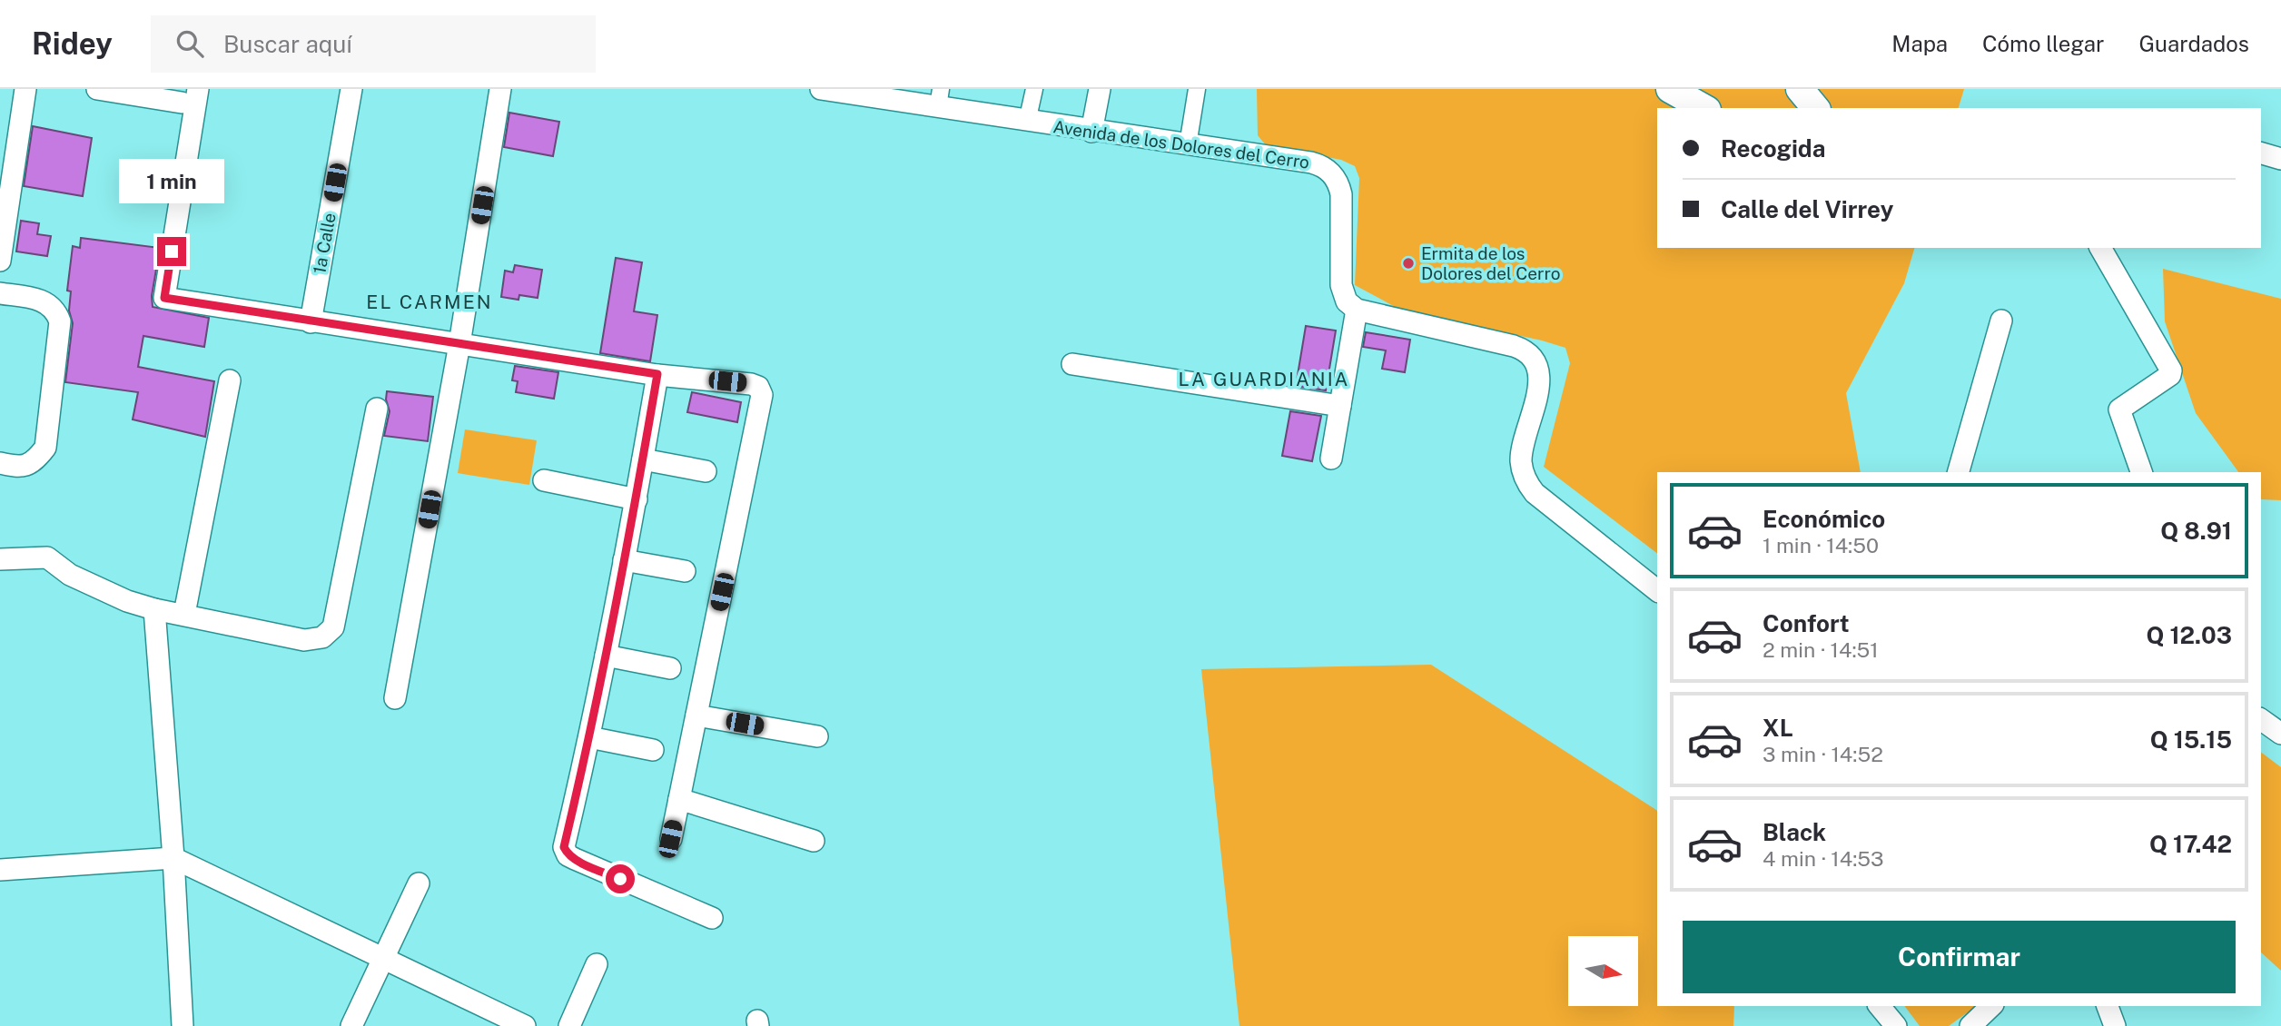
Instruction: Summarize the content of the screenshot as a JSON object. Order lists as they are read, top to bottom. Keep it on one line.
{"streets":{"street":["Avenida de los Dolores del Cerro","1a Calle"]},"districts":["EL CARMEN","LA GUARDIANIA"],"places":["Ermita de los Dolores del Cerro"],"north":"right","page":{"header":"Ridey","search":"Buscar aquí","nav":["Mapa","Cómo llegar","Guardados"],"banner":["Recogida","Calle del Virrey"],"bubble":"1 min","list":[{"name":"Económico","note":"1 min · 14:50","value":"Q 8.91"},{"name":"Confort","note":"2 min · 14:51","value":"Q 12.03"},{"name":"XL","note":"3 min · 14:52","value":"Q 15.15"},{"name":"Black","note":"4 min · 14:53","value":"Q 17.42"}],"buttons":"Confirmar"}}
